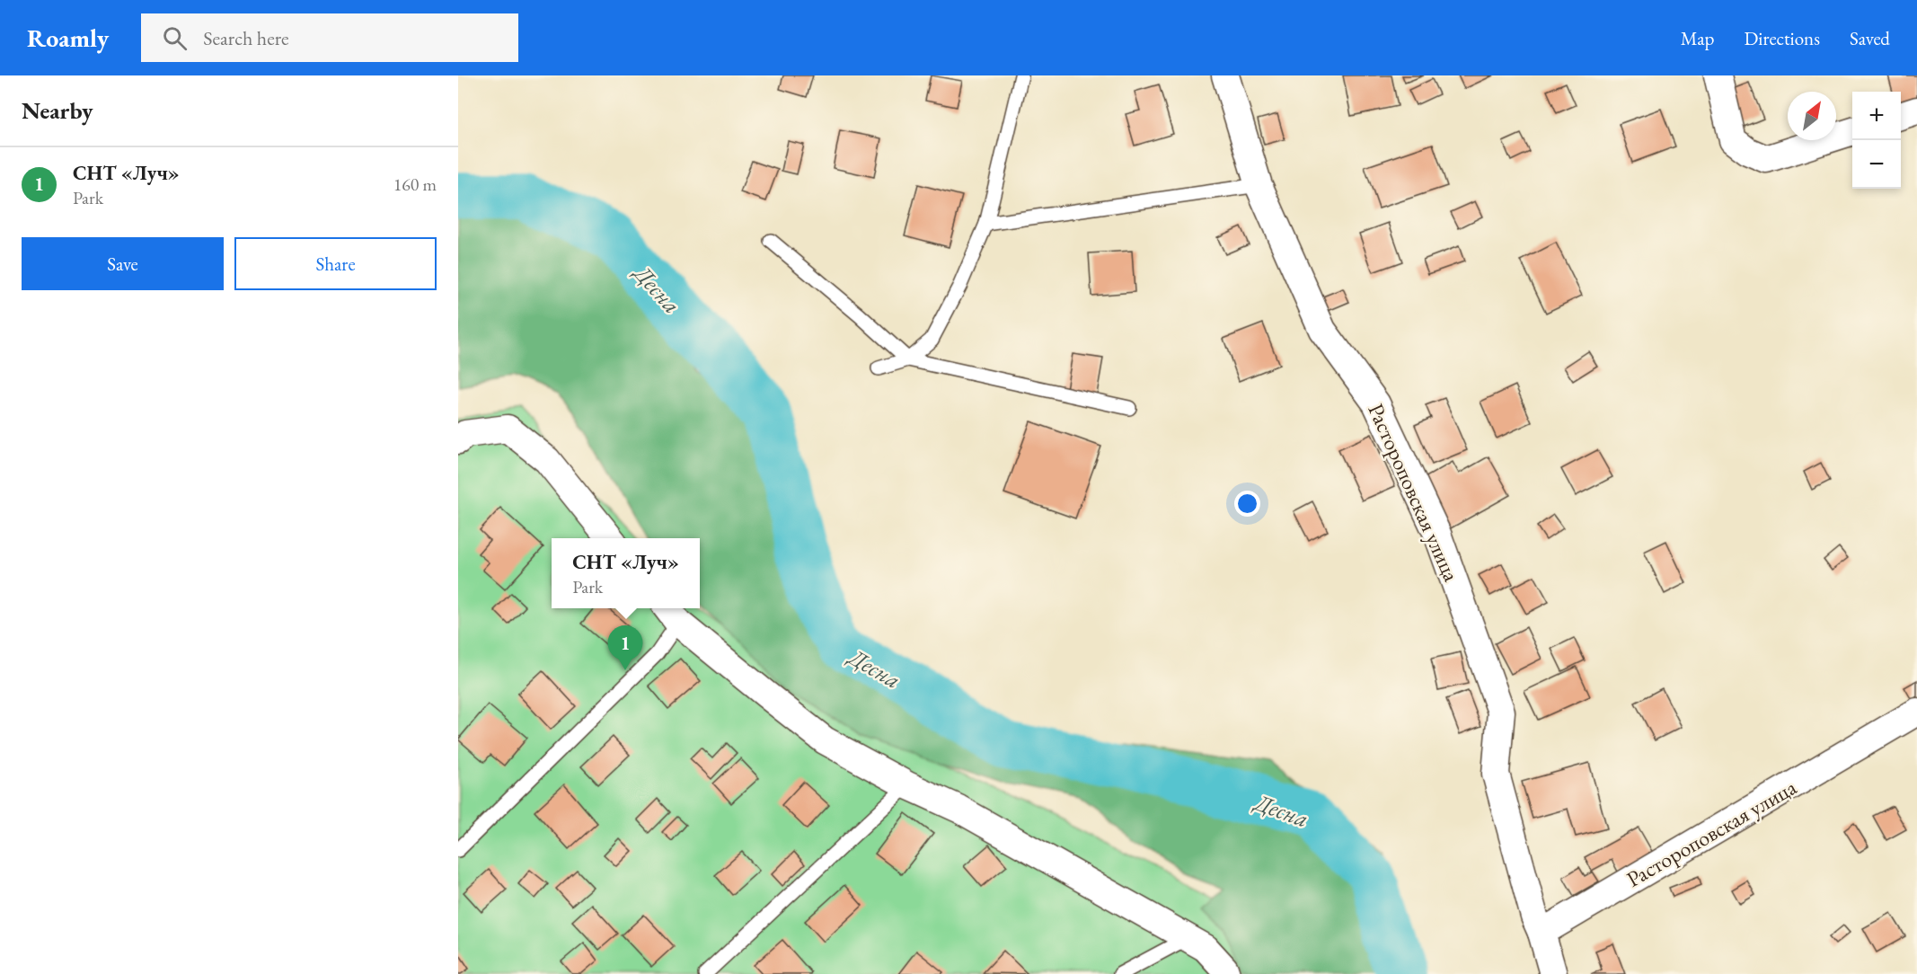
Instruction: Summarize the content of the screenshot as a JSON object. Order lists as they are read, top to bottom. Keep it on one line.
{"streets":{"street":["Растороповская улица"]},"water":["Десна"],"north":"top right","page":{"header":"Roamly","search":"Search here","nav":["Map","Directions","Saved"],"heading":"Nearby","map_buttons":["+","−"],"list":[{"mark":"1","name":"СНТ «Луч»","note":"Park","value":"160 m"}],"buttons":["Save","Share"],"popup":["СНТ «Луч»","Park"],"pins":"1"}}
